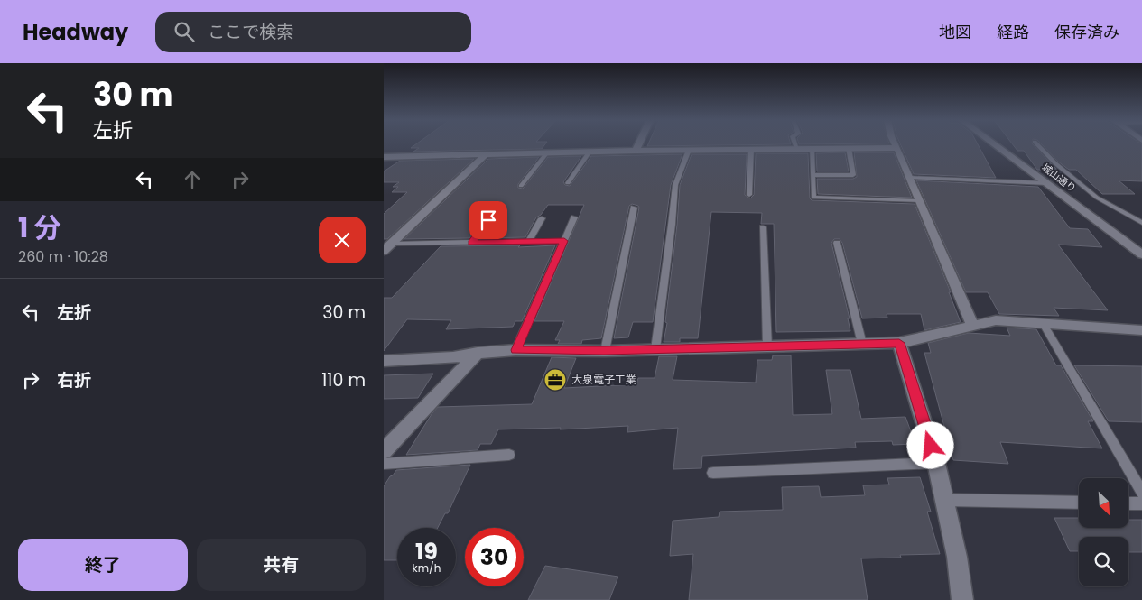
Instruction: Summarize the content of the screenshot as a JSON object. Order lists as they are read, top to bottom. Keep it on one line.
{"streets":{"street":["城山通り"]},"places":{"office":["大泉電子工業"]},"north":"bottom right","page":{"header":"Headway","search":"ここで検索","nav":["地図","経路","保存済み"],"turn":["30 m","左折"],"heading":["1 分","260 m · 10:28"],"list":[{"name":"左折","value":"30 m"},{"name":"右折","value":"110 m"}],"speed":"19 km/h","limit":"30","buttons":["終了","共有"]}}
